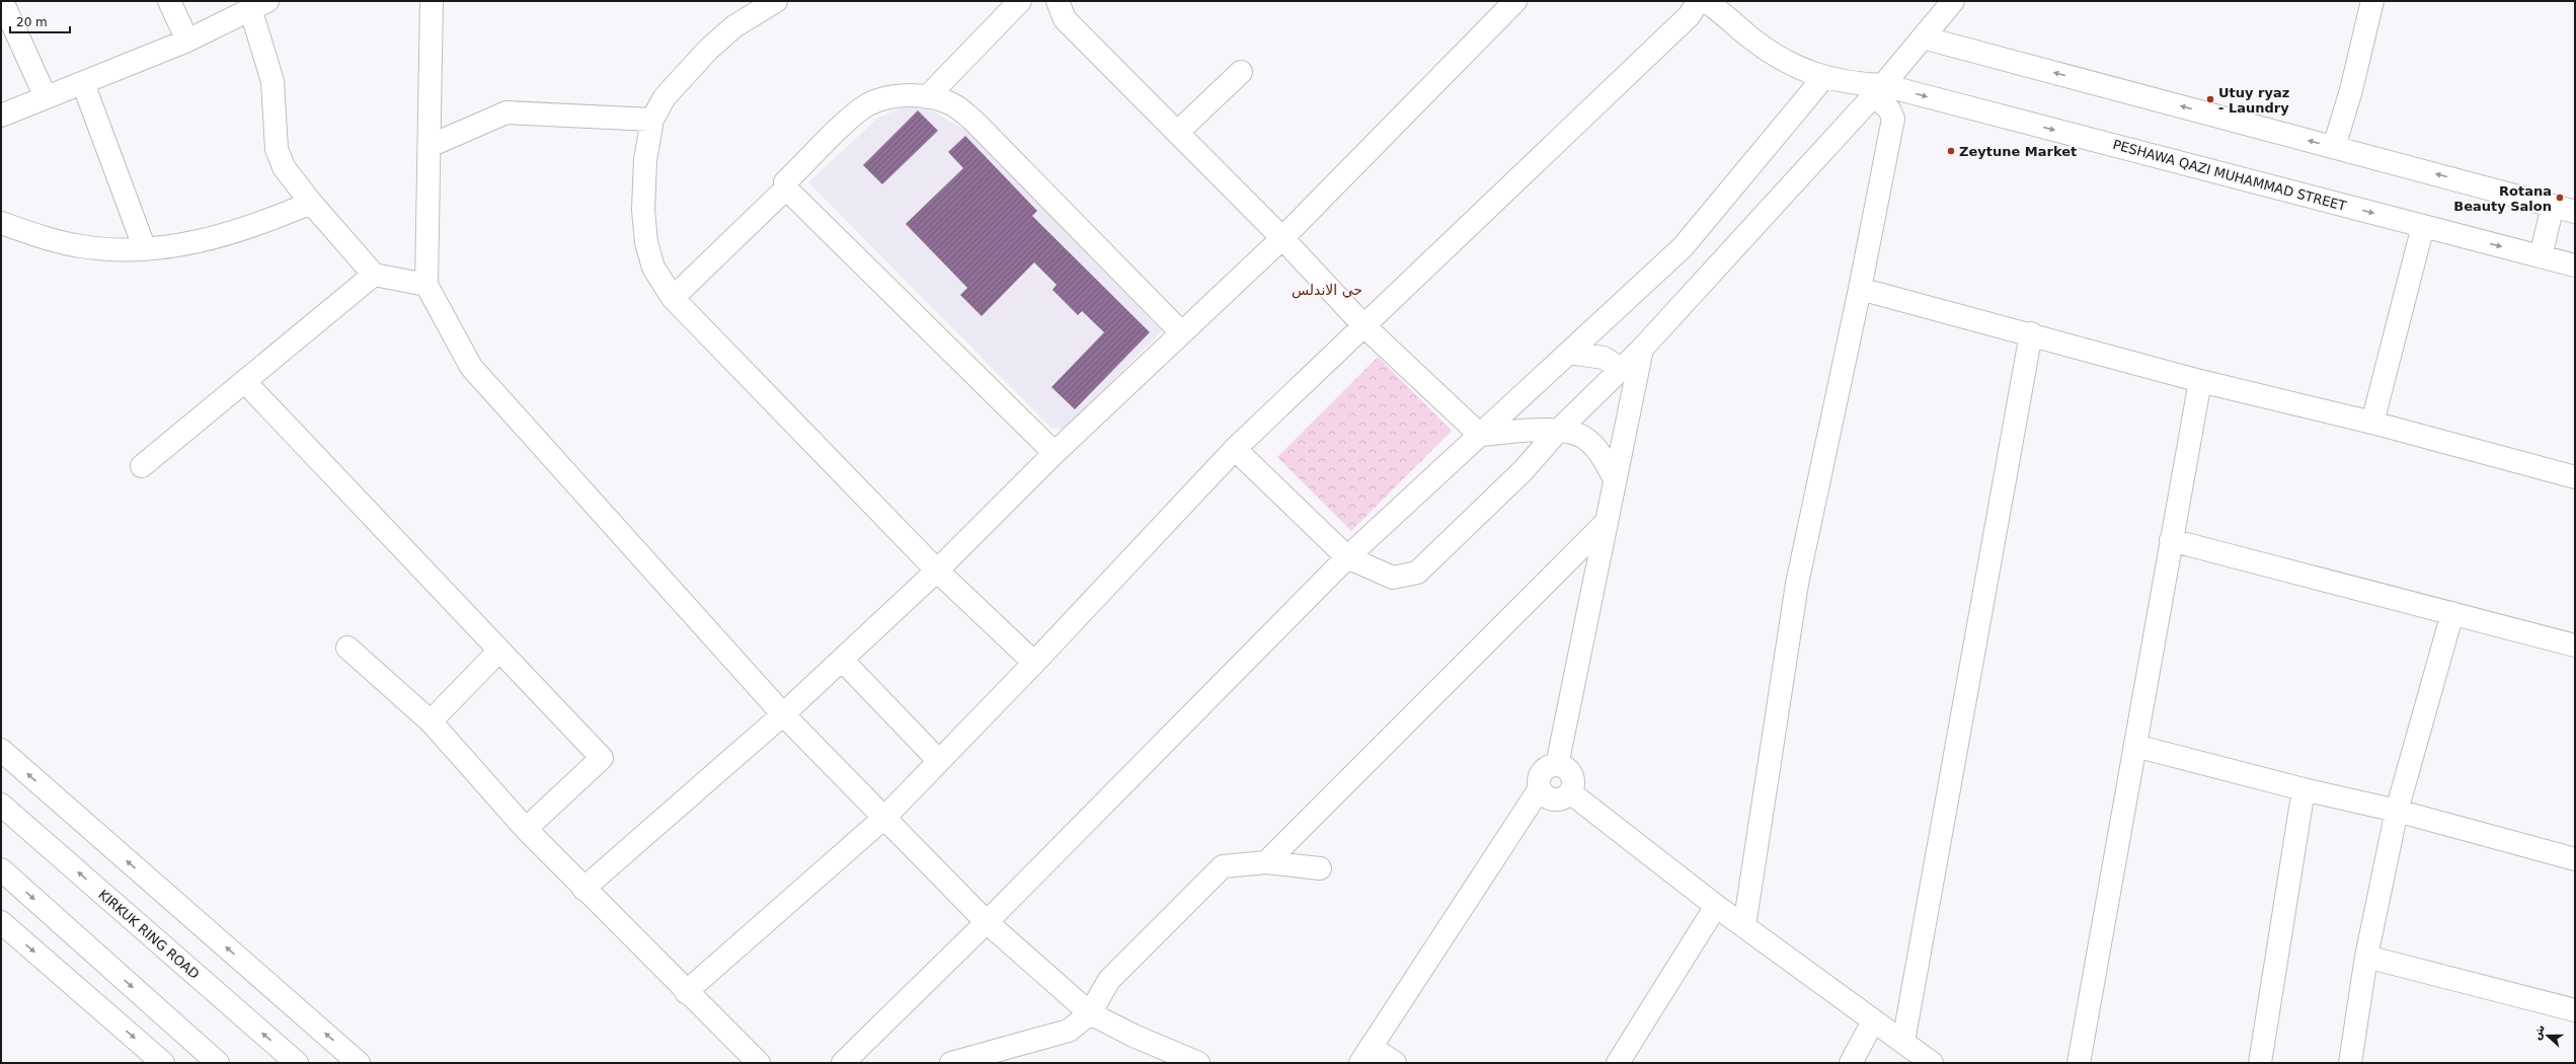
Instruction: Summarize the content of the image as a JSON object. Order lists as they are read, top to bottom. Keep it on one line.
{"streets":{"main road":["PESHAWA QAZI MUHAMMAD STREET","KIRKUK RING ROAD"]},"districts":["حي الاندلس"],"places":["Utuy ryaz - Laundry","Zeytune Market","Rotana Beauty Salon"],"scale_bar":"20 m","north":"left"}
